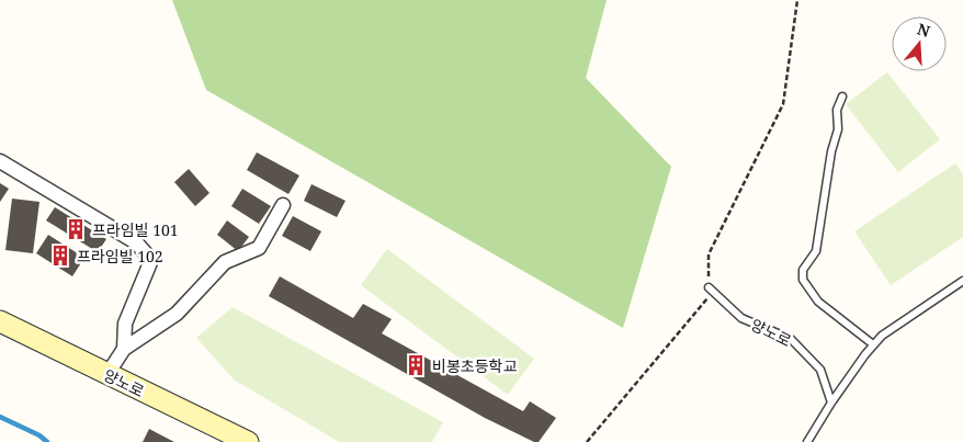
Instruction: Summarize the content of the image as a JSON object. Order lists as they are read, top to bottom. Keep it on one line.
{"streets":{"street":["양노로"]},"places":{"building":["프라임빌 101","프라임빌 102","비봉초등학교"]},"north":"top"}
